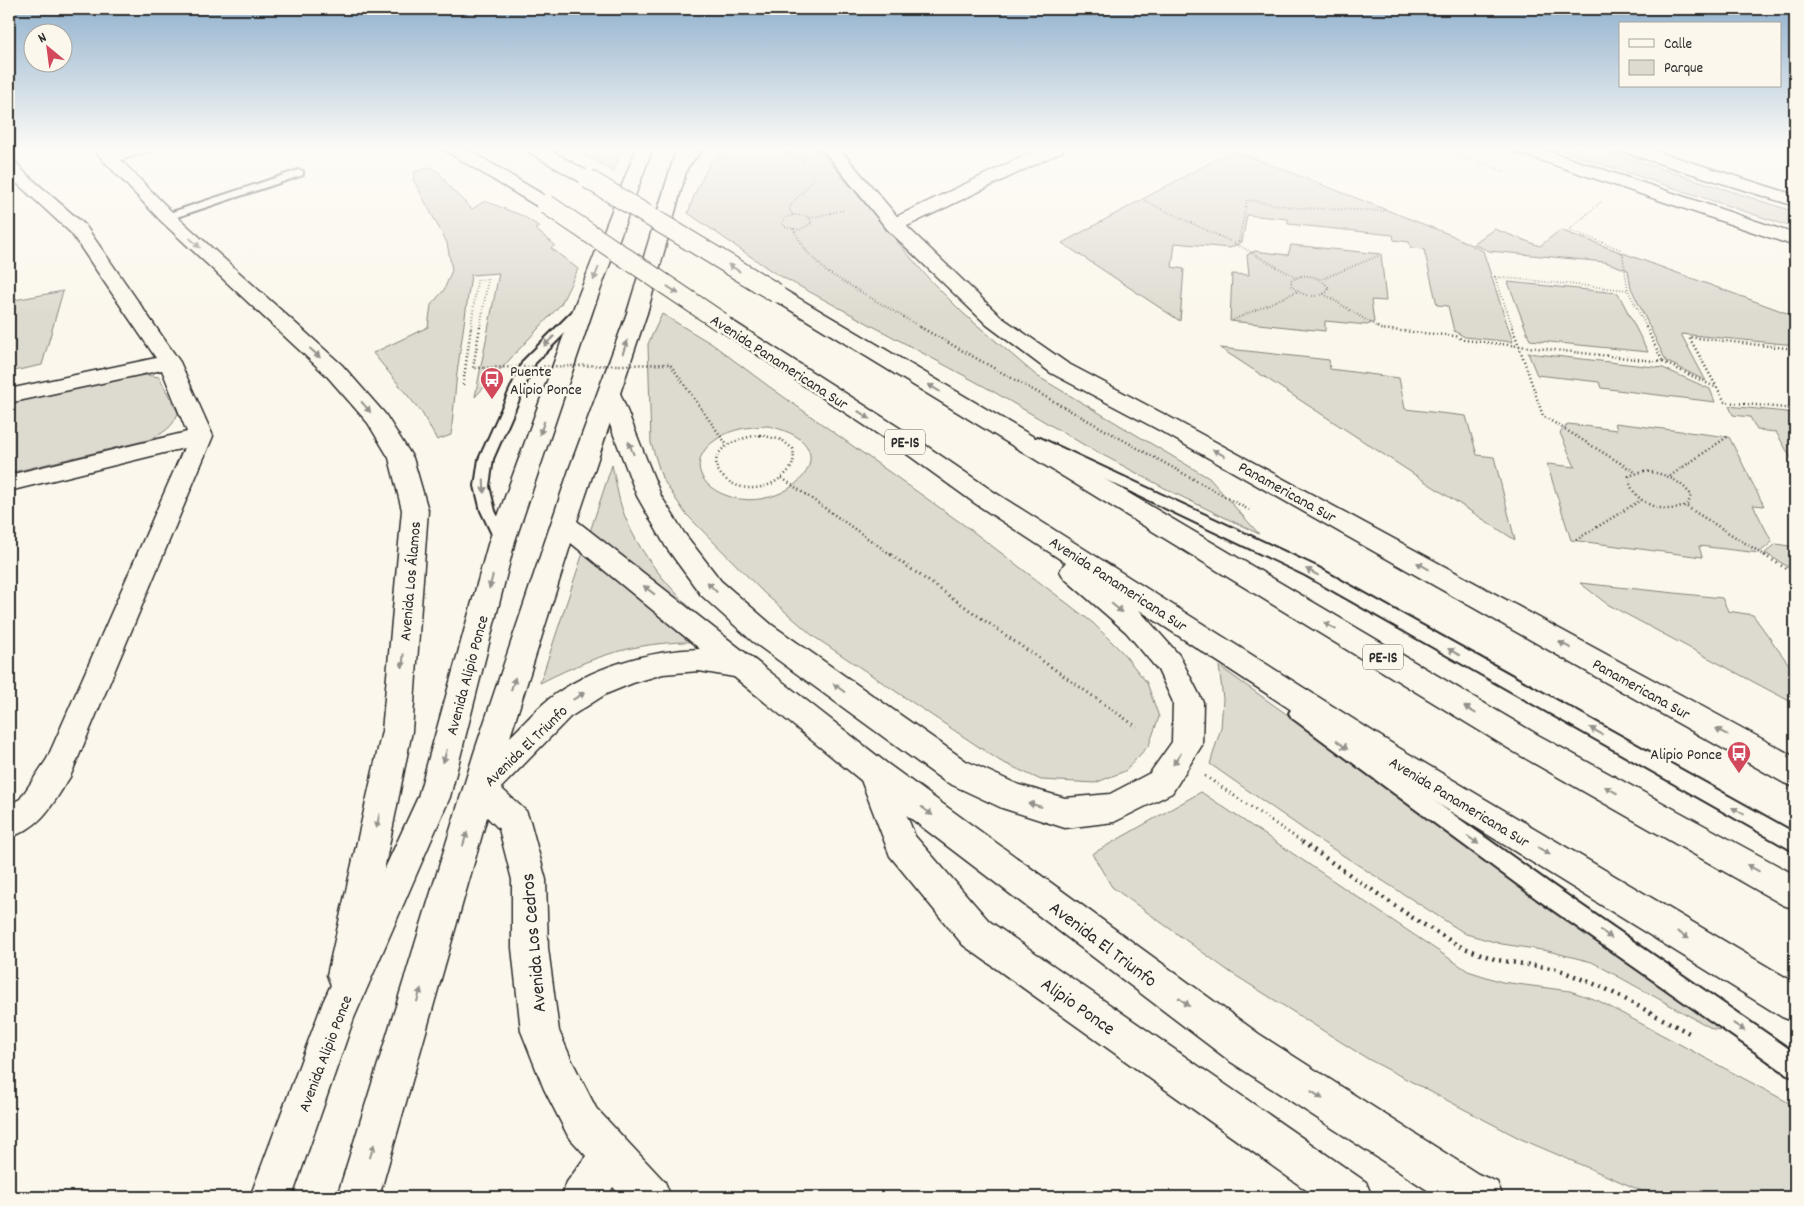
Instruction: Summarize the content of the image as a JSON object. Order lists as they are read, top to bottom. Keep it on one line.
{"streets":{"main road":["Avenida Panamericana Sur","PE-1S","Panamericana Sur","Avenida Los Álamos","Avenida Alipio Ponce","Avenida El Triunfo","Avenida Los Cedros","Alipio Ponce"]},"crossings":[["Avenida Los Álamos","Avenida Alipio Ponce"],["Avenida El Triunfo","Avenida Los Cedros"],["Avenida El Triunfo","Alipio Ponce"]],"one_way":["Avenida Los Álamos"],"places":{"bus stop":["Puente Alipio Ponce","Alipio Ponce"]},"legend":["Calle","Parque"],"north":"top left"}
